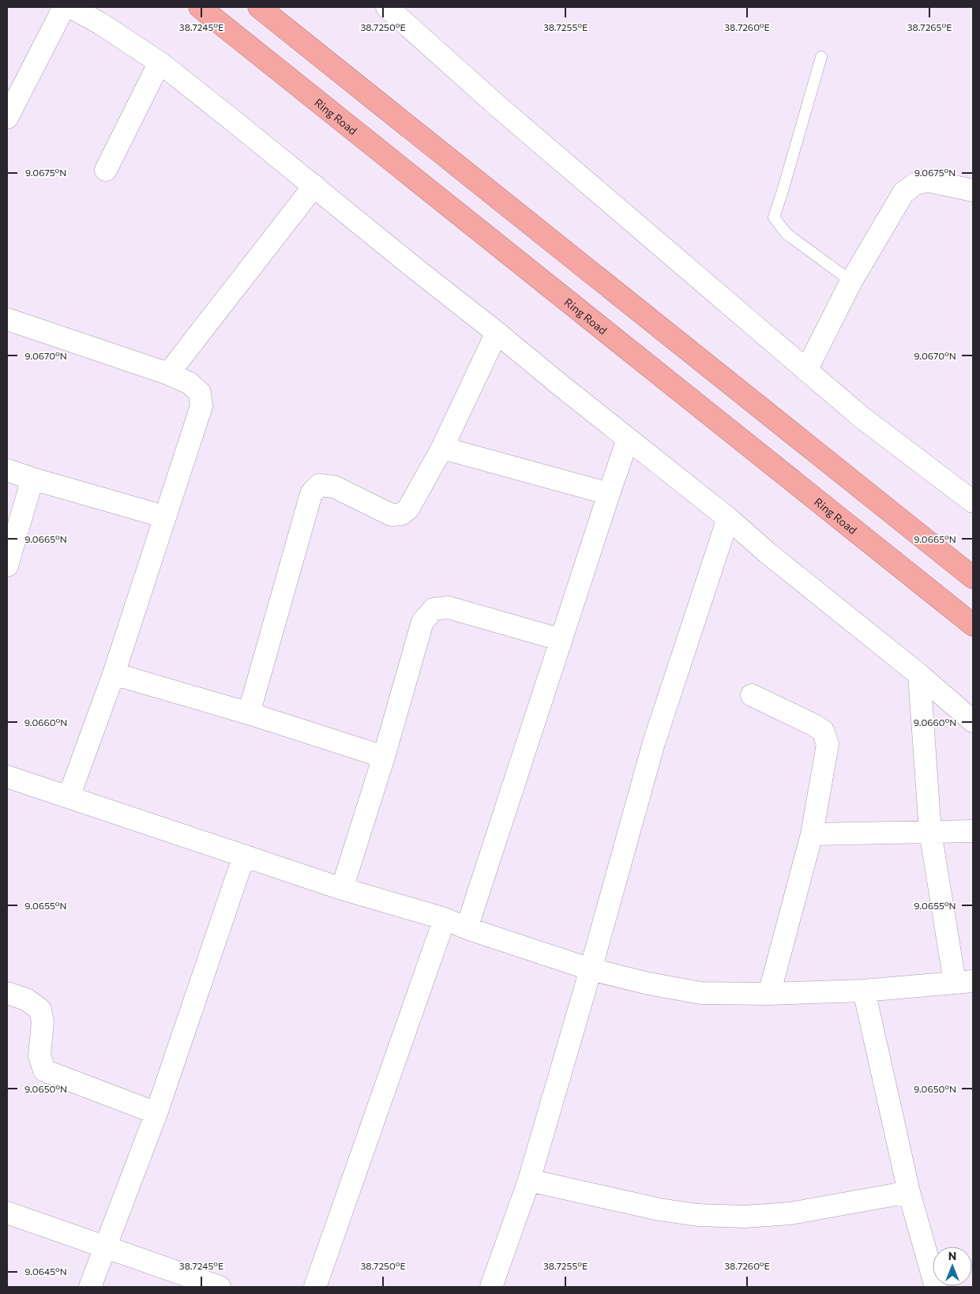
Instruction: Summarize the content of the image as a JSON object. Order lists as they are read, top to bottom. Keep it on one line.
{"streets":{"highway":["Ring Road"]},"north":"top","coordinates":["38.7245°E","38.7250°E","38.7255°E","38.7260°E","38.7265°E","9.0675°N","9.0670°N","9.0665°N","9.0660°N","9.0655°N","9.0650°N","9.0645°N"]}
